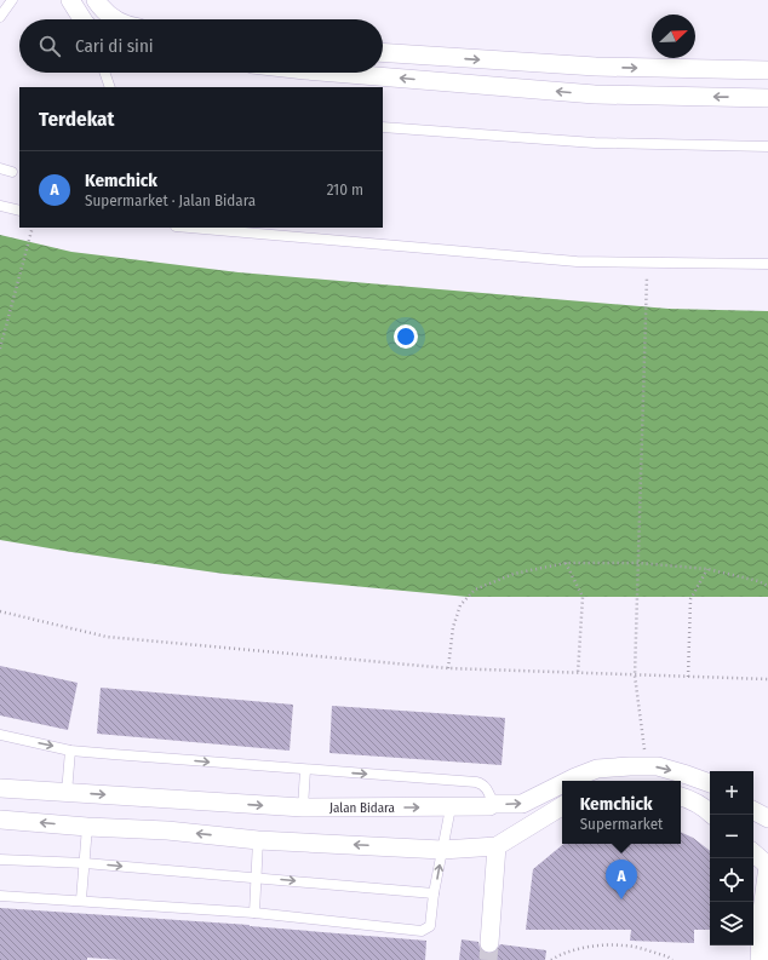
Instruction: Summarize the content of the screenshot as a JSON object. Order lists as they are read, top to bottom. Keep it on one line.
{"streets":{"street":["Jalan Bidara"]},"north":"top right","page":{"search":"Cari di sini","heading":"Terdekat","list":[{"mark":"A","name":"Kemchick","note":"Supermarket · Jalan Bidara","value":"210 m"}],"map_buttons":["+","−"],"popup":["Kemchick","Supermarket"],"pins":"A"}}
